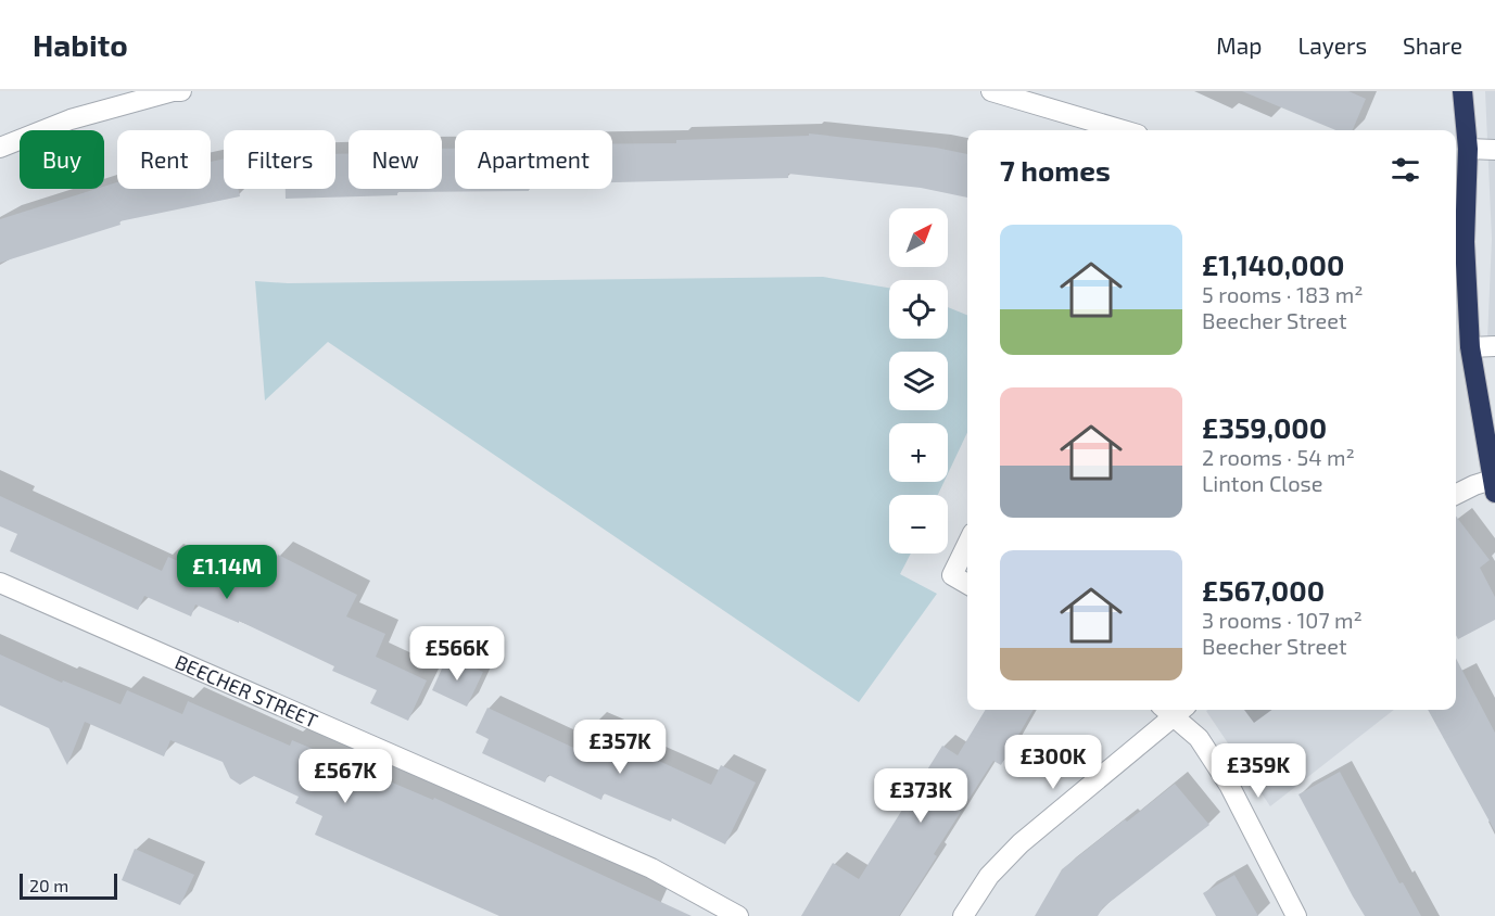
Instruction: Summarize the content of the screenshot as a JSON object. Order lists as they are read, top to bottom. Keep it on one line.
{"streets":{"street":["BEECHER STREET"]},"scale_bar":"20 m","north":"top right","page":{"header":"Habito","nav":["Map","Layers","Share"],"chip":["Buy","Rent","Filters","New","Apartment"],"heading":"7 homes","map_buttons":["+","−"],"list":[{"name":"£1,140,000","note":"5 rooms · 183 m² · Beecher Street"},{"name":"£359,000","note":"2 rooms · 54 m² · Linton Close"},{"name":"£567,000","note":"3 rooms · 107 m² · Beecher Street"}],"price":["£1.14M","£566K","£357K","£300K","£359K","£567K","£373K"],"scale":"20 m"}}
